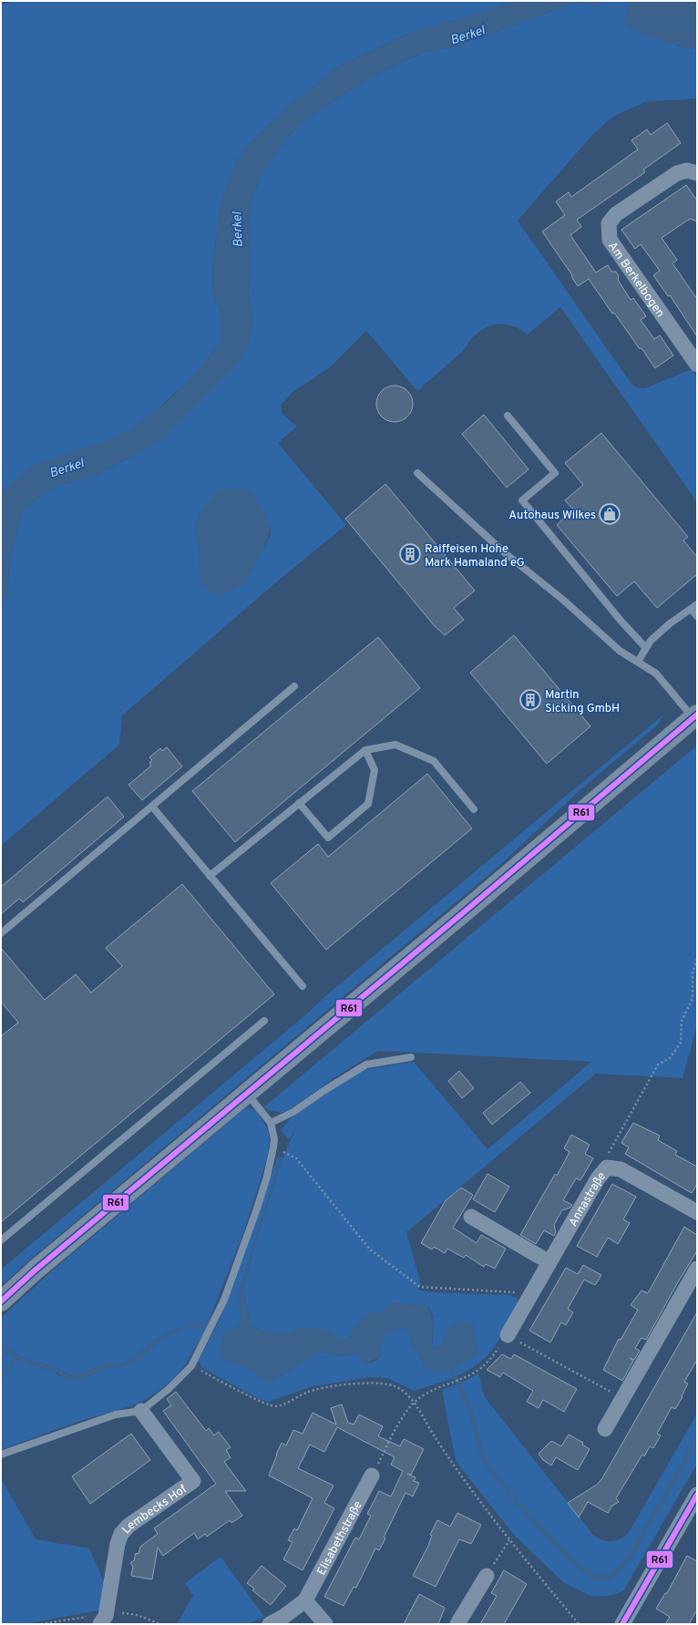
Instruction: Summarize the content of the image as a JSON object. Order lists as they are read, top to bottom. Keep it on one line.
{"streets":{"street":["Am Berkelbogen","Annastraße","Lembecks Hof","Elisabethstraße"]},"water":["Berkel"],"places":{"shop":["Autohaus Wilkes"],"building":["Raiffeisen Hohe Mark Hamaland eG","Martin Sicking GmbH"]},"lines":["transit line R61"]}
